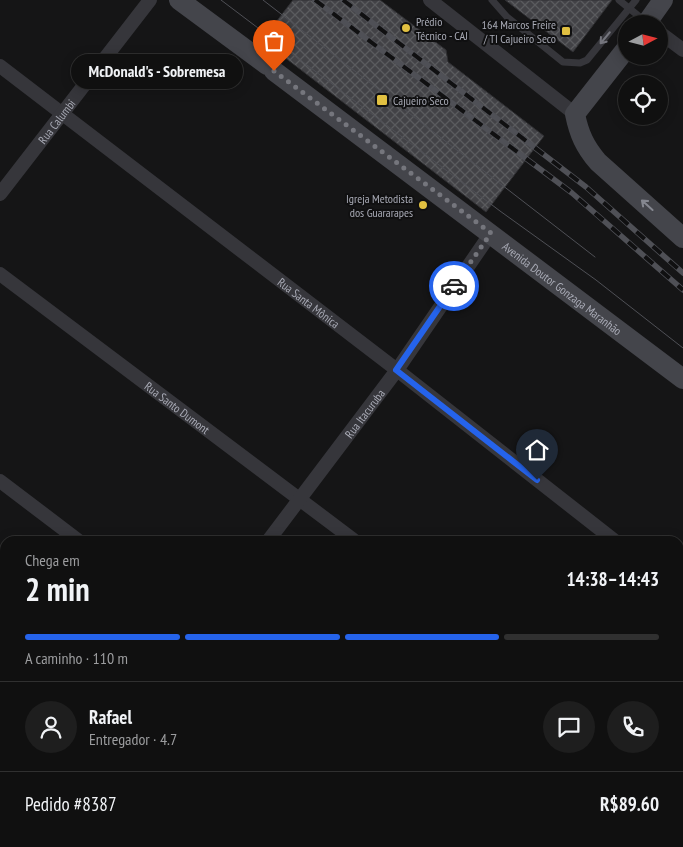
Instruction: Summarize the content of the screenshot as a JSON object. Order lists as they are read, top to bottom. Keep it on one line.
{"streets":{"street":["Rua Calumbi","Avenida Doutor Gonzaga Maranhão","Rua Santa Mônica","Rua Santo Dumont","Rua Itacuruba"]},"crossings":[["Rua Calumbi","Rua Santa Mônica"],["Avenida Doutor Gonzaga Maranhão","Rua Itacuruba"],["Rua Santa Mônica","Rua Itacuruba"],["Rua Santo Dumont","Rua Itacuruba"]],"places":{"other":["Prédio Técnico - CAJ","McDonald's - Sobremesa","Igreja Metodista dos Guararapes"],"transit":["164 Marcos Freire / TI Cajueiro Seco","Cajueiro Seco"]},"north":"right","page":{"bubble":"McDonald's - Sobremesa","heading":["2 min","Chega em","14:38–14:43"],"panel":["Rafael","Entregador · 4.7","Pedido #8387","R$89.60"],"bar":"A caminho · 110 m"}}
